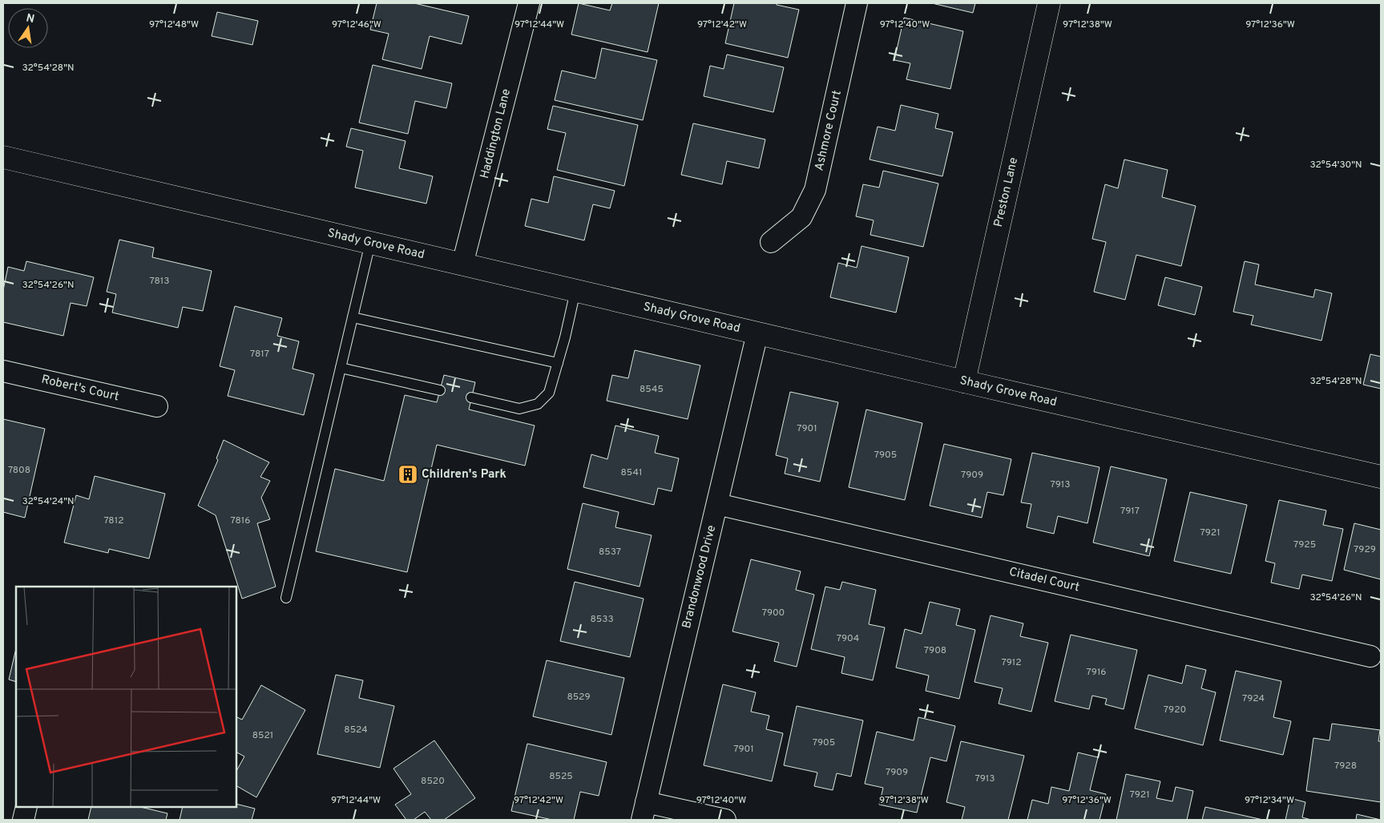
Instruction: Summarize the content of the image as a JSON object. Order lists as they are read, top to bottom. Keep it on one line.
{"streets":{"street":["Ashmore Court","Haddington Lane","Preston Lane","Shady Grove Road","Robert's Court","Brandonwood Drive","Citadel Court"]},"crossings":[["Haddington Lane","Shady Grove Road"],["Preston Lane","Shady Grove Road"],["Shady Grove Road","Brandonwood Drive"],["Brandonwood Drive","Citadel Court"]],"places":{"building":["Children's Park"]},"house_numbers":["7813","7817","8545","7901","7905","7808","8541","7909","7913","7917","7812","7816","7921","7925","7929","8537","7900","8533","7904","7908","7912","7916","8529","7924","7920","8524","8521","7905","7901","7928","7909","8525","7913","8520","7921"],"north":"top","coordinates":["97°12'48\"W","97°12'46\"W","97°12'44\"W","97°12'42\"W","97°12'40\"W","97°12'38\"W","97°12'36\"W","32°54'28\"N","32°54'30\"N","32°54'26\"N","32°54'24\"N","97°12'34\"W"]}
